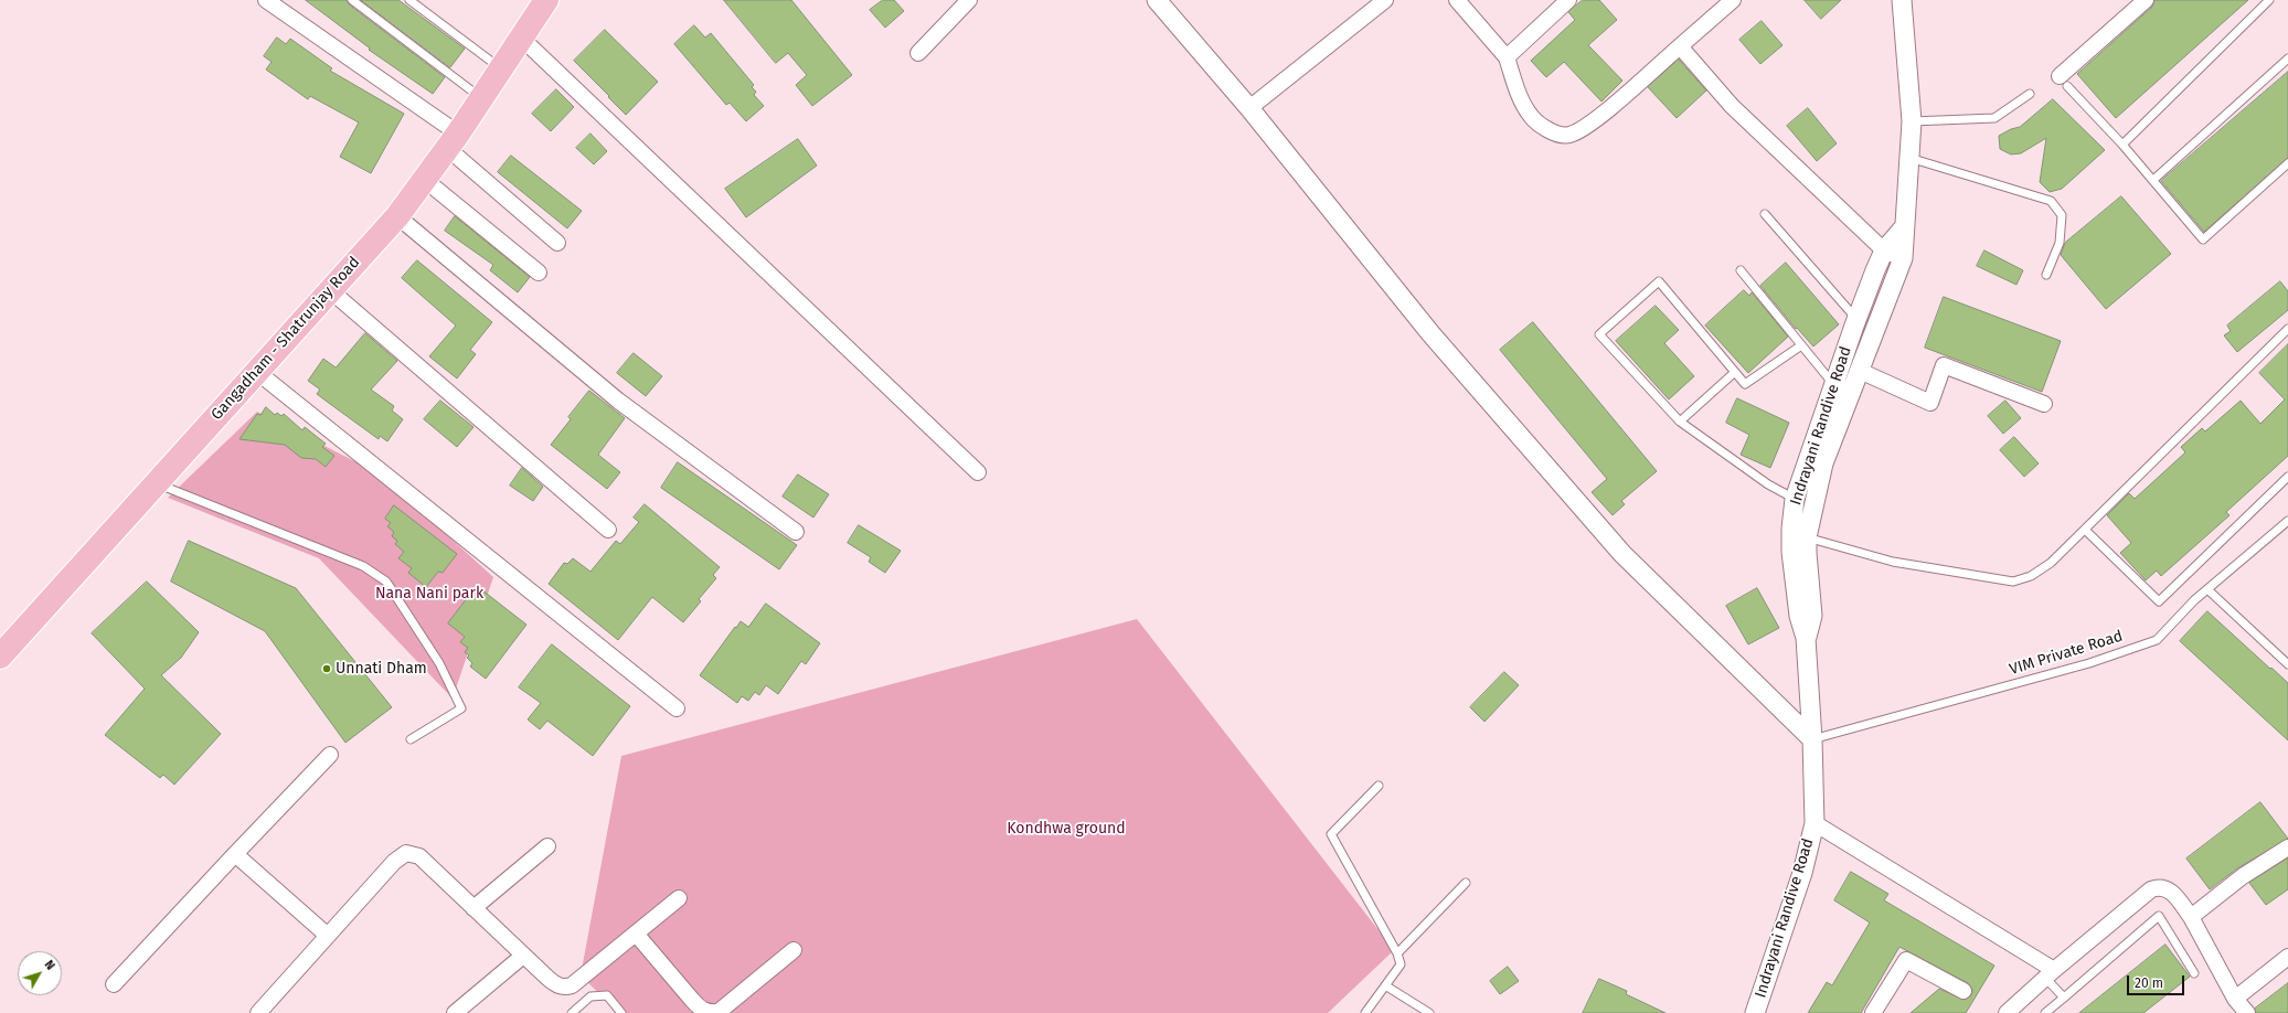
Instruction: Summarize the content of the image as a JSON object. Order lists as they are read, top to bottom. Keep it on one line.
{"streets":{"main road":["Gangadham - Shatrunjay Road"],"street":["Indrayani Randive Road"],"lane":["VIM Private Road"]},"crossings":[["Indrayani Randive Road","VIM Private Road"]],"parks":["Nana Nani park","Kondhwa ground"],"places":["Unnati Dham"],"scale_bar":"20 m","north":"top right"}
